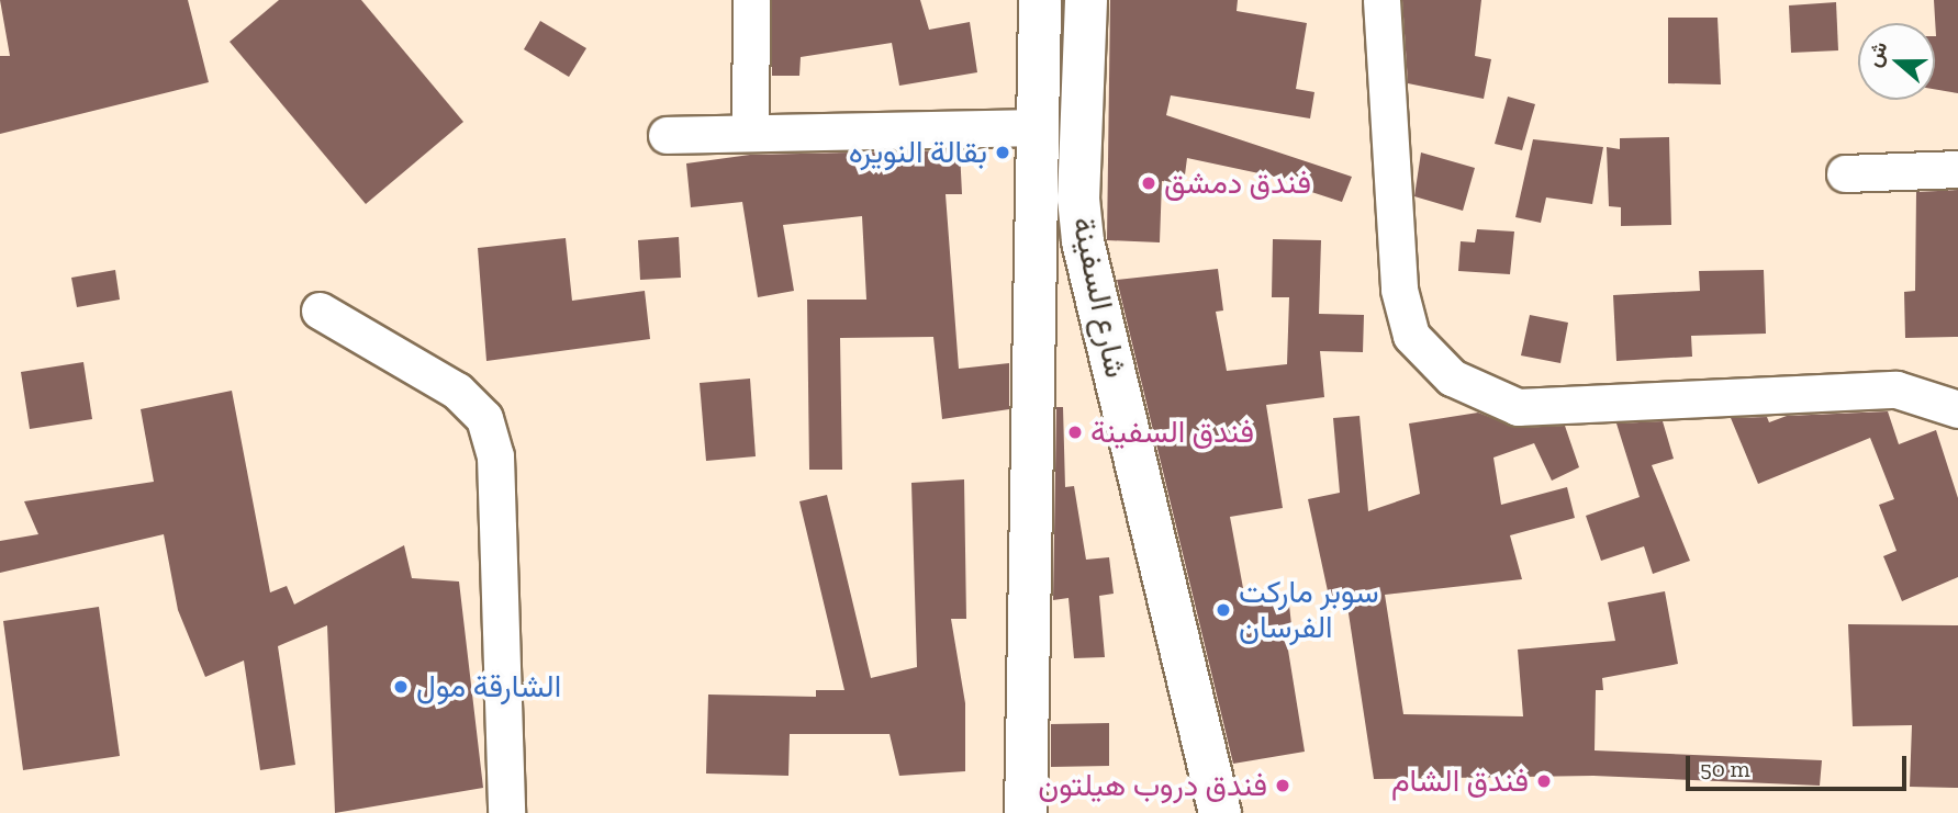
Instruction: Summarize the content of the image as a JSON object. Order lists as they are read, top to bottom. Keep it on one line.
{"streets":{"street":["شارع السفينة"]},"places":["بقالة النويره","فندق دمشق","فندق السفينة","سوبر ماركت الفرسان","الشارقة مول","فندق الشام","فندق دروب هيلتون"],"scale_bar":"50 m","north":"left"}
